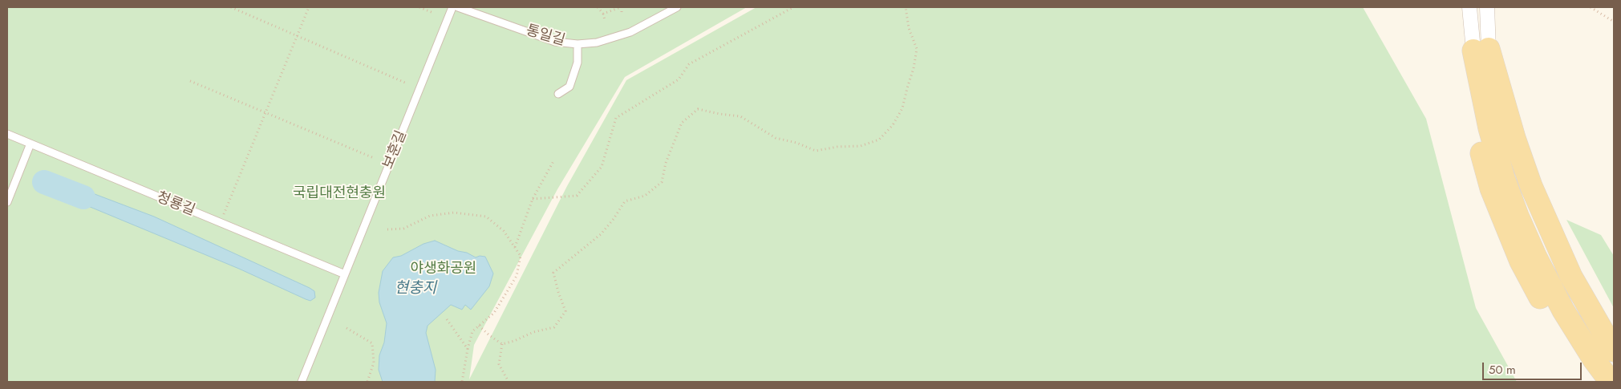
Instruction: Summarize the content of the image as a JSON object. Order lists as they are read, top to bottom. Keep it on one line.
{"streets":{"lane":["통일길","보훈길","청룡길"]},"crossings":[["보훈길","청룡길"]],"water":["현충지"],"parks":["국립대전현충원","야생화공원"],"scale_bar":"50 m"}
